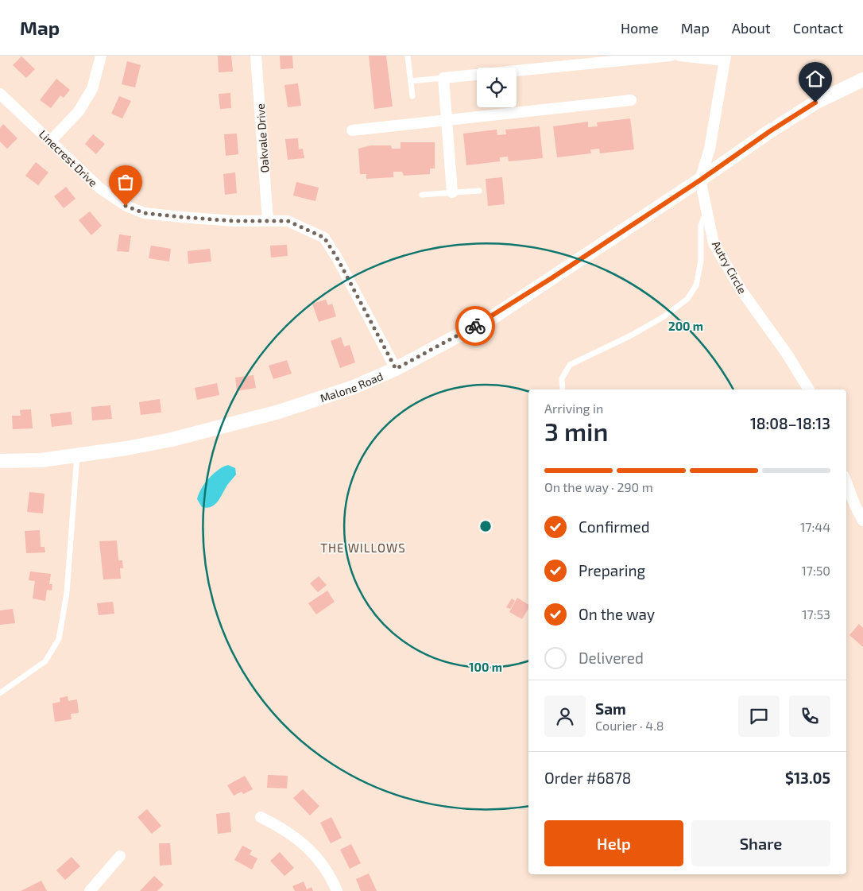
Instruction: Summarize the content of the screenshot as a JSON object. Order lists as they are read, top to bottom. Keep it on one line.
{"streets":{"street":["Oakvale Drive","Linecrest Drive","Autry Circle","Malone Road"]},"crossings":[["Oakvale Drive","Linecrest Drive"],["Linecrest Drive","Malone Road"],["Autry Circle","Malone Road"]],"districts":["THE WILLOWS"],"page":{"header":"Map","nav":["Home","Map","About","Contact"],"heading":["3 min","Arriving in","18:08–18:13"],"panel":["Sam","Courier · 4.8","Order #6878","$13.05"],"bar":"On the way · 290 m","list":[["Confirmed","17:44"],["Preparing","17:50"],["On the way","17:53"],"Delivered"],"buttons":["Help","Share"]},"rings":["200 m","100 m"]}
